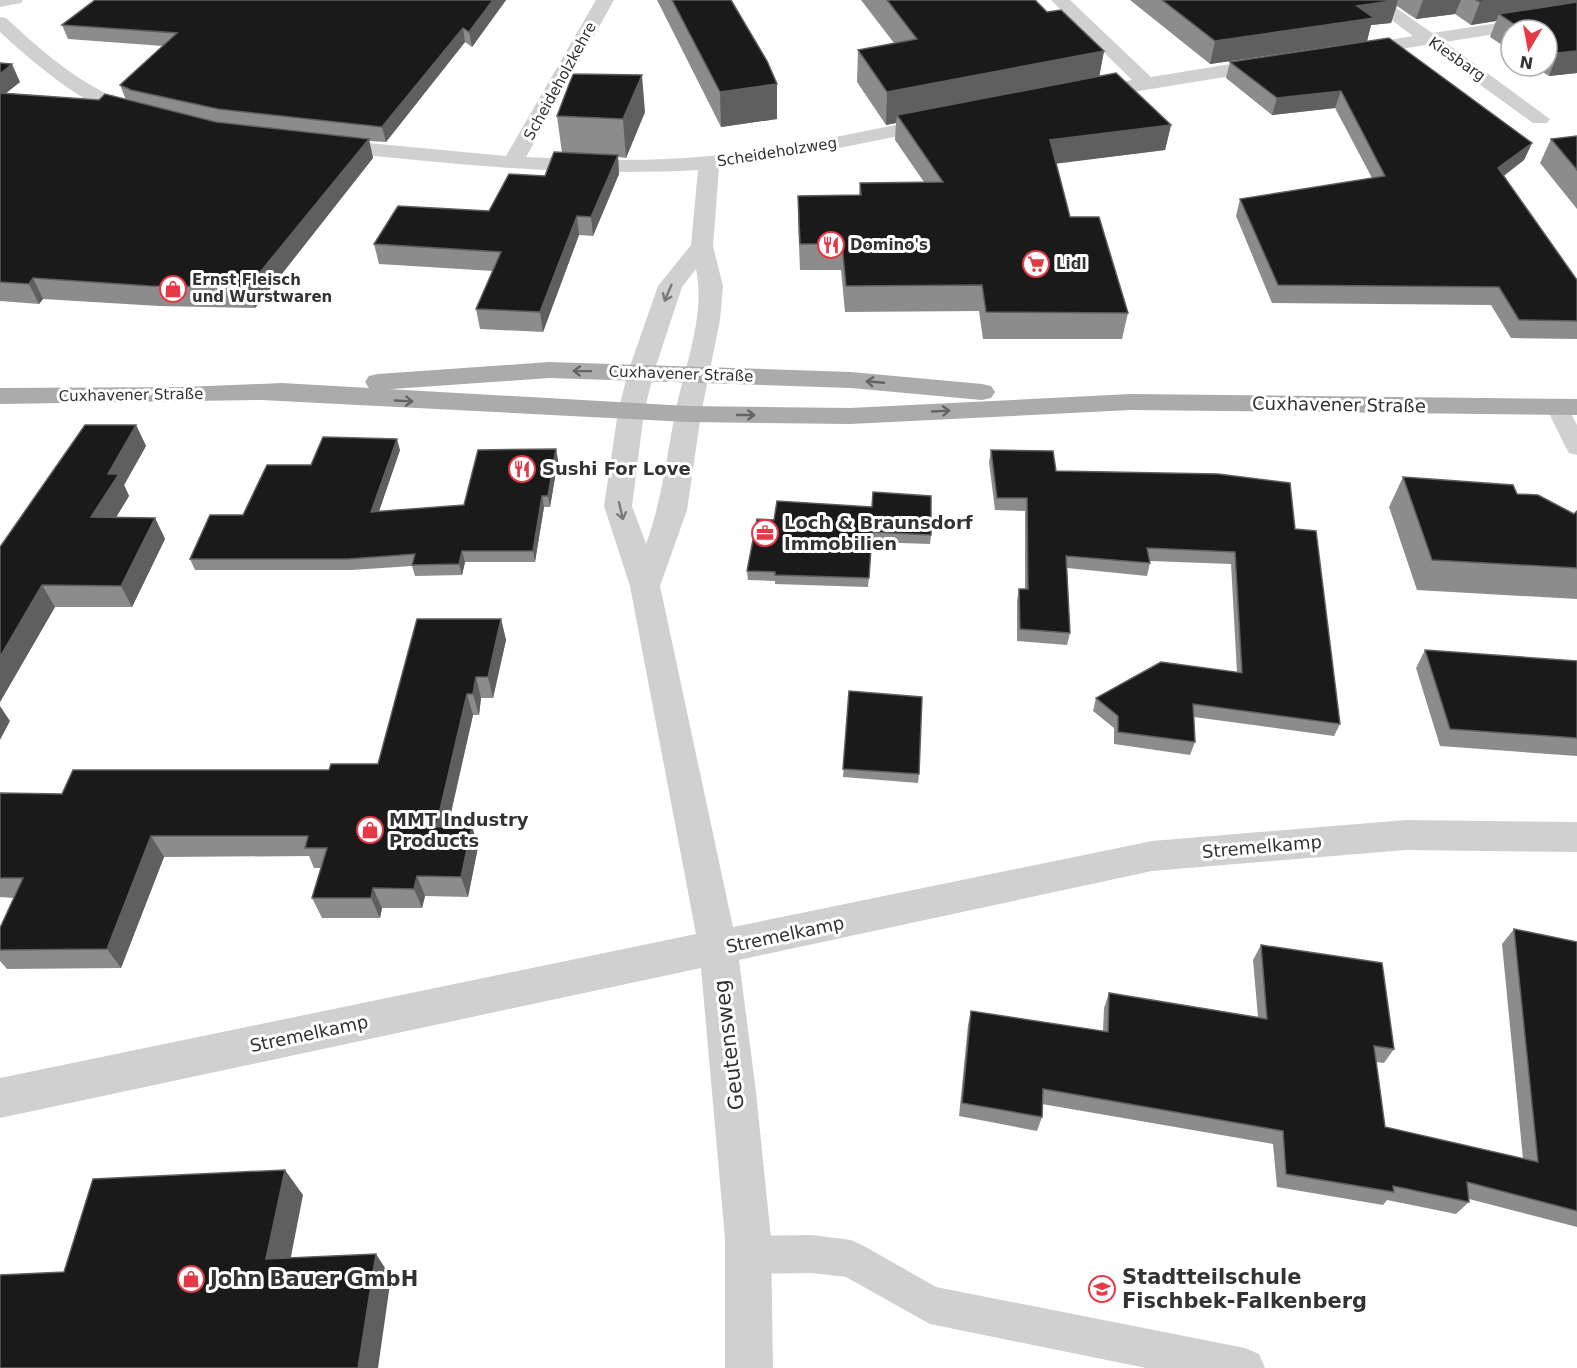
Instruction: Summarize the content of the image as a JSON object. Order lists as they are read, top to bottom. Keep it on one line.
{"streets":{"main road":["Cuxhavener Straße"],"street":["Kiesbarg","Scheideholzkehre","Scheideholzweg","Stremelkamp","Geutensweg"]},"crossings":[["Scheideholzkehre","Scheideholzweg"],["Cuxhavener Straße","Geutensweg"],["Stremelkamp","Geutensweg"]],"places":{"restaurant":["Domino's","Sushi For Love"],"supermarket":["Lidl"],"shop":["Ernst Fleisch und Wurstwaren","MMT Industry Products","John Bauer GmbH"],"office":["Loch & Braunsdorf Immobilien"],"school or university":["Stadtteilschule Fischbek-Falkenberg"]},"north":"bottom"}
